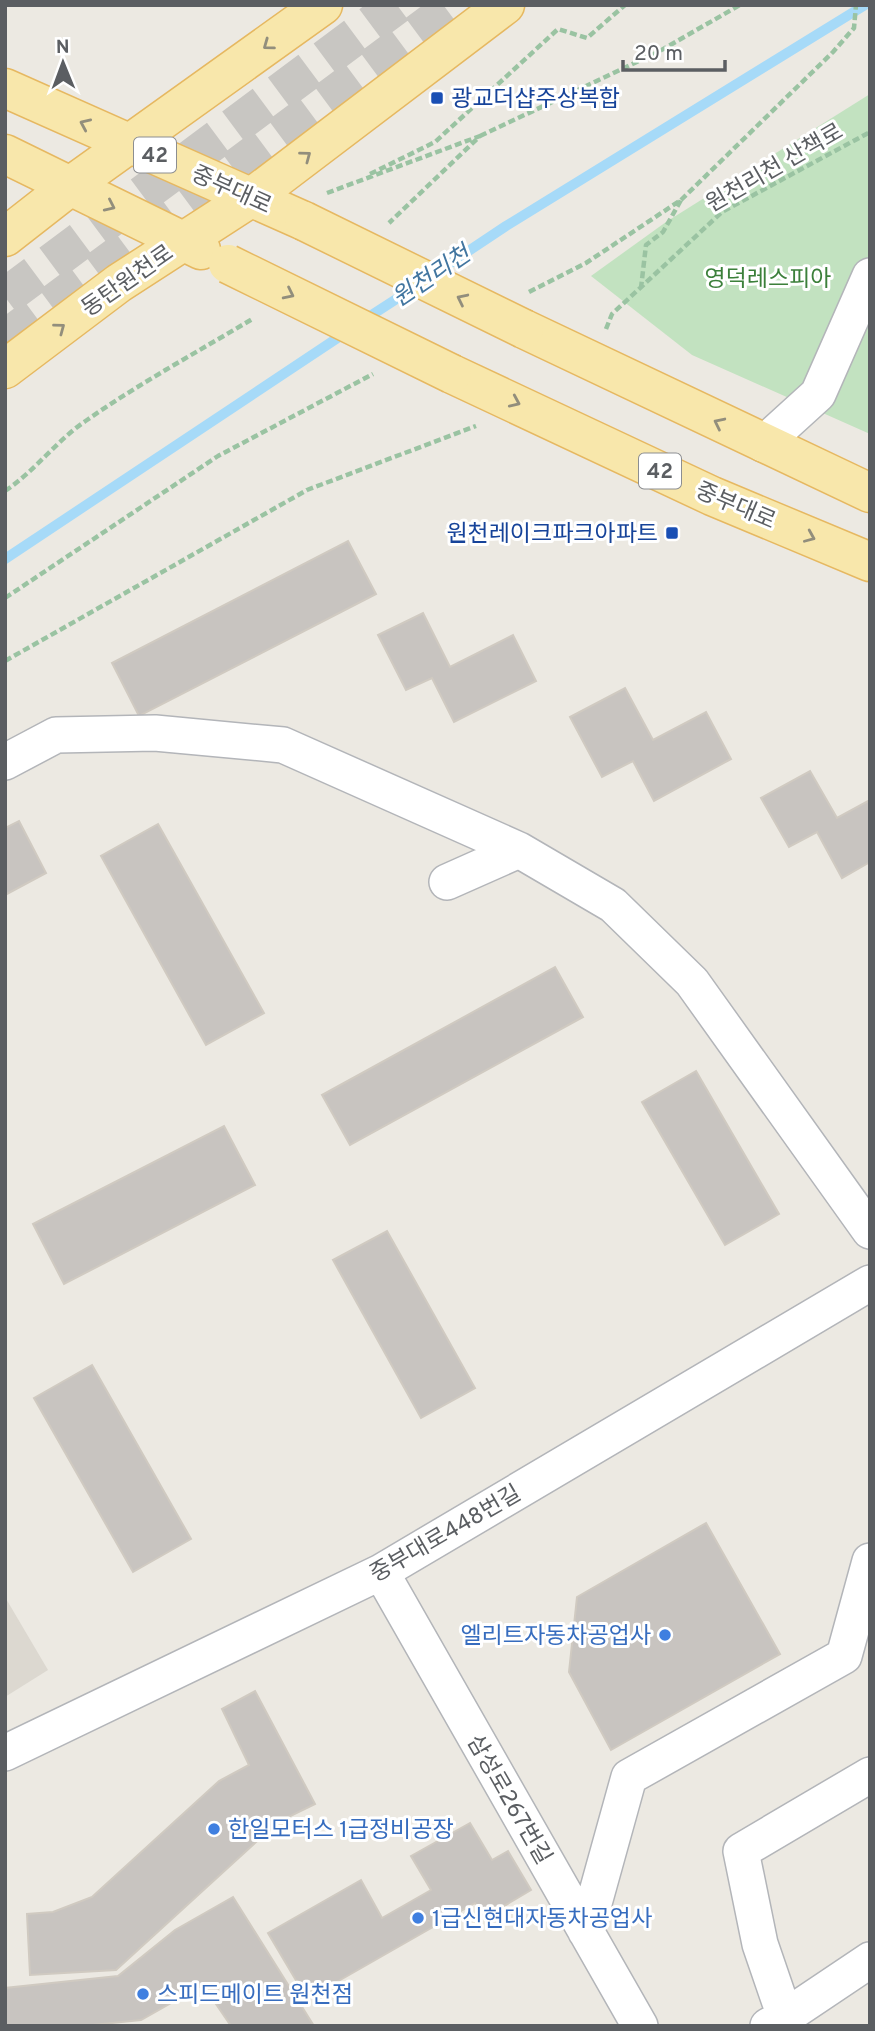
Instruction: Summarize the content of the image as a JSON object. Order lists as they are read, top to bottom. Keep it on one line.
{"streets":{"main road":["42","중부대로","동탄원천로"],"street":["중부대로448번길","삼성로267번길"],"path":["원천리천 산책로"]},"crossings":[["42","원천리천 산책로"],["42","중부대로"],["42","동탄원천로"],["중부대로","동탄원천로"],["중부대로448번길","삼성로267번길"]],"water":["원천리천"],"parks":["영덕레스피아"],"places":{"transit":["광교더샵주상복합","원천레이크파크아파트"],"other":["엘리트자동차공업사","한일모터스 1급정비공장","1급신현대자동차공업사","스피드메이트 원천점"]},"scale_bar":"20 m","north":"top"}
